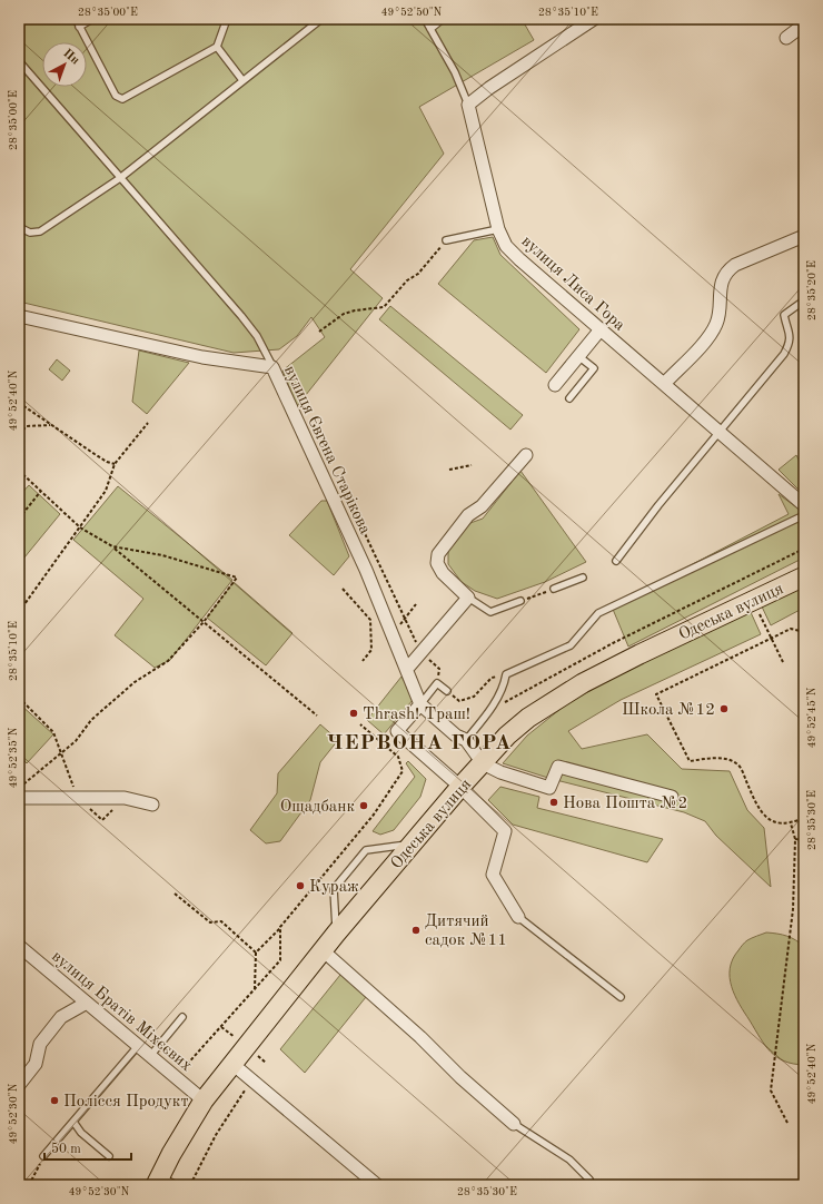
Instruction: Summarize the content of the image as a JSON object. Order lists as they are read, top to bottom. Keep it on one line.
{"streets":{"main road":["Одеська вулиця"],"street":["вулиця Лиса Гора","вулиця Євгена Старікова","вулиця Братів Міхєєвих"]},"crossings":[["вулиця Євгена Старікова","Одеська вулиця"],["Одеська вулиця","вулиця Братів Міхєєвих"]],"districts":["ЧЕРВОНА ГОРА"],"places":["Школа №12","Thrash! Траш!","Нова Пошта №2","Ощадбанк","Кураж","Дитячий садок №11","Полісся Продукт"],"scale_bar":"50 m","north":"top right","coordinates":["28°35'00\"E","49°52'50\"N","28°35'10\"E","28°35'20\"E","49°52'40\"N","49°52'45\"N","49°52'35\"N","28°35'30\"E","49°52'30\"N"]}
